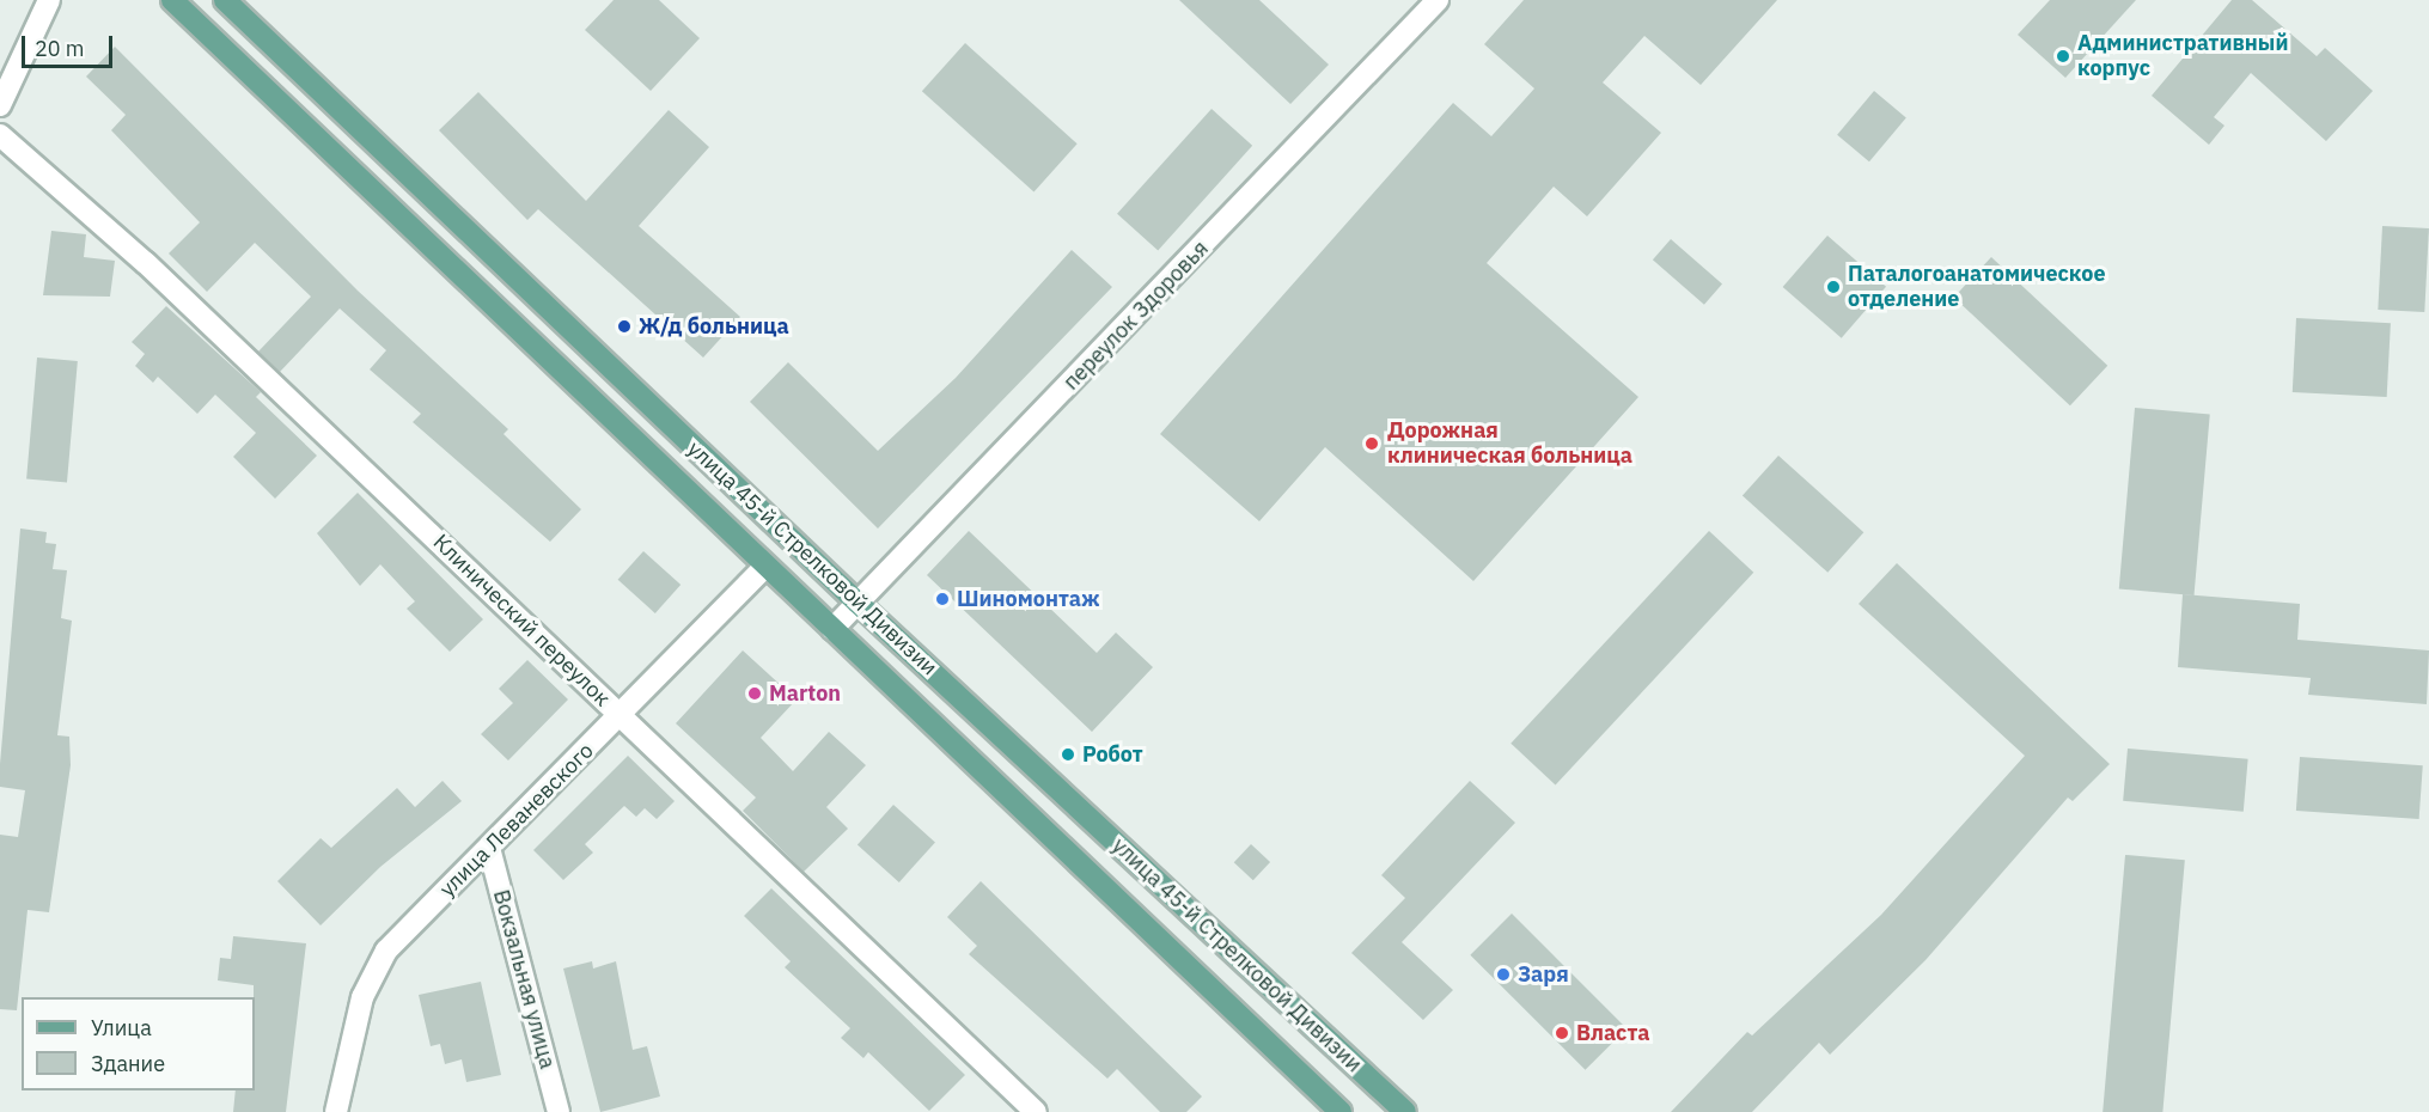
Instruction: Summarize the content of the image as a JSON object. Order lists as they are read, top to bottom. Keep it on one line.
{"streets":{"main road":["улица 45-й Стрелковой Дивизии"],"street":["переулок Здоровья","Клинический переулок","улица Леваневского","Вокзальная улица"]},"crossings":[["переулок Здоровья","улица 45-й Стрелковой Дивизии"],["улица 45-й Стрелковой Дивизии","улица Леваневского"],["Клинический переулок","улица Леваневского"],["улица Леваневского","Вокзальная улица"]],"places":["Административный корпус","Паталогоанатомическое отделение","Ж/д больница","Дорожная клиническая больница","Шиномонтаж","Marton","Робот","Заря","Власта"],"legend":["Улица","Здание"],"scale_bar":"20 m"}
